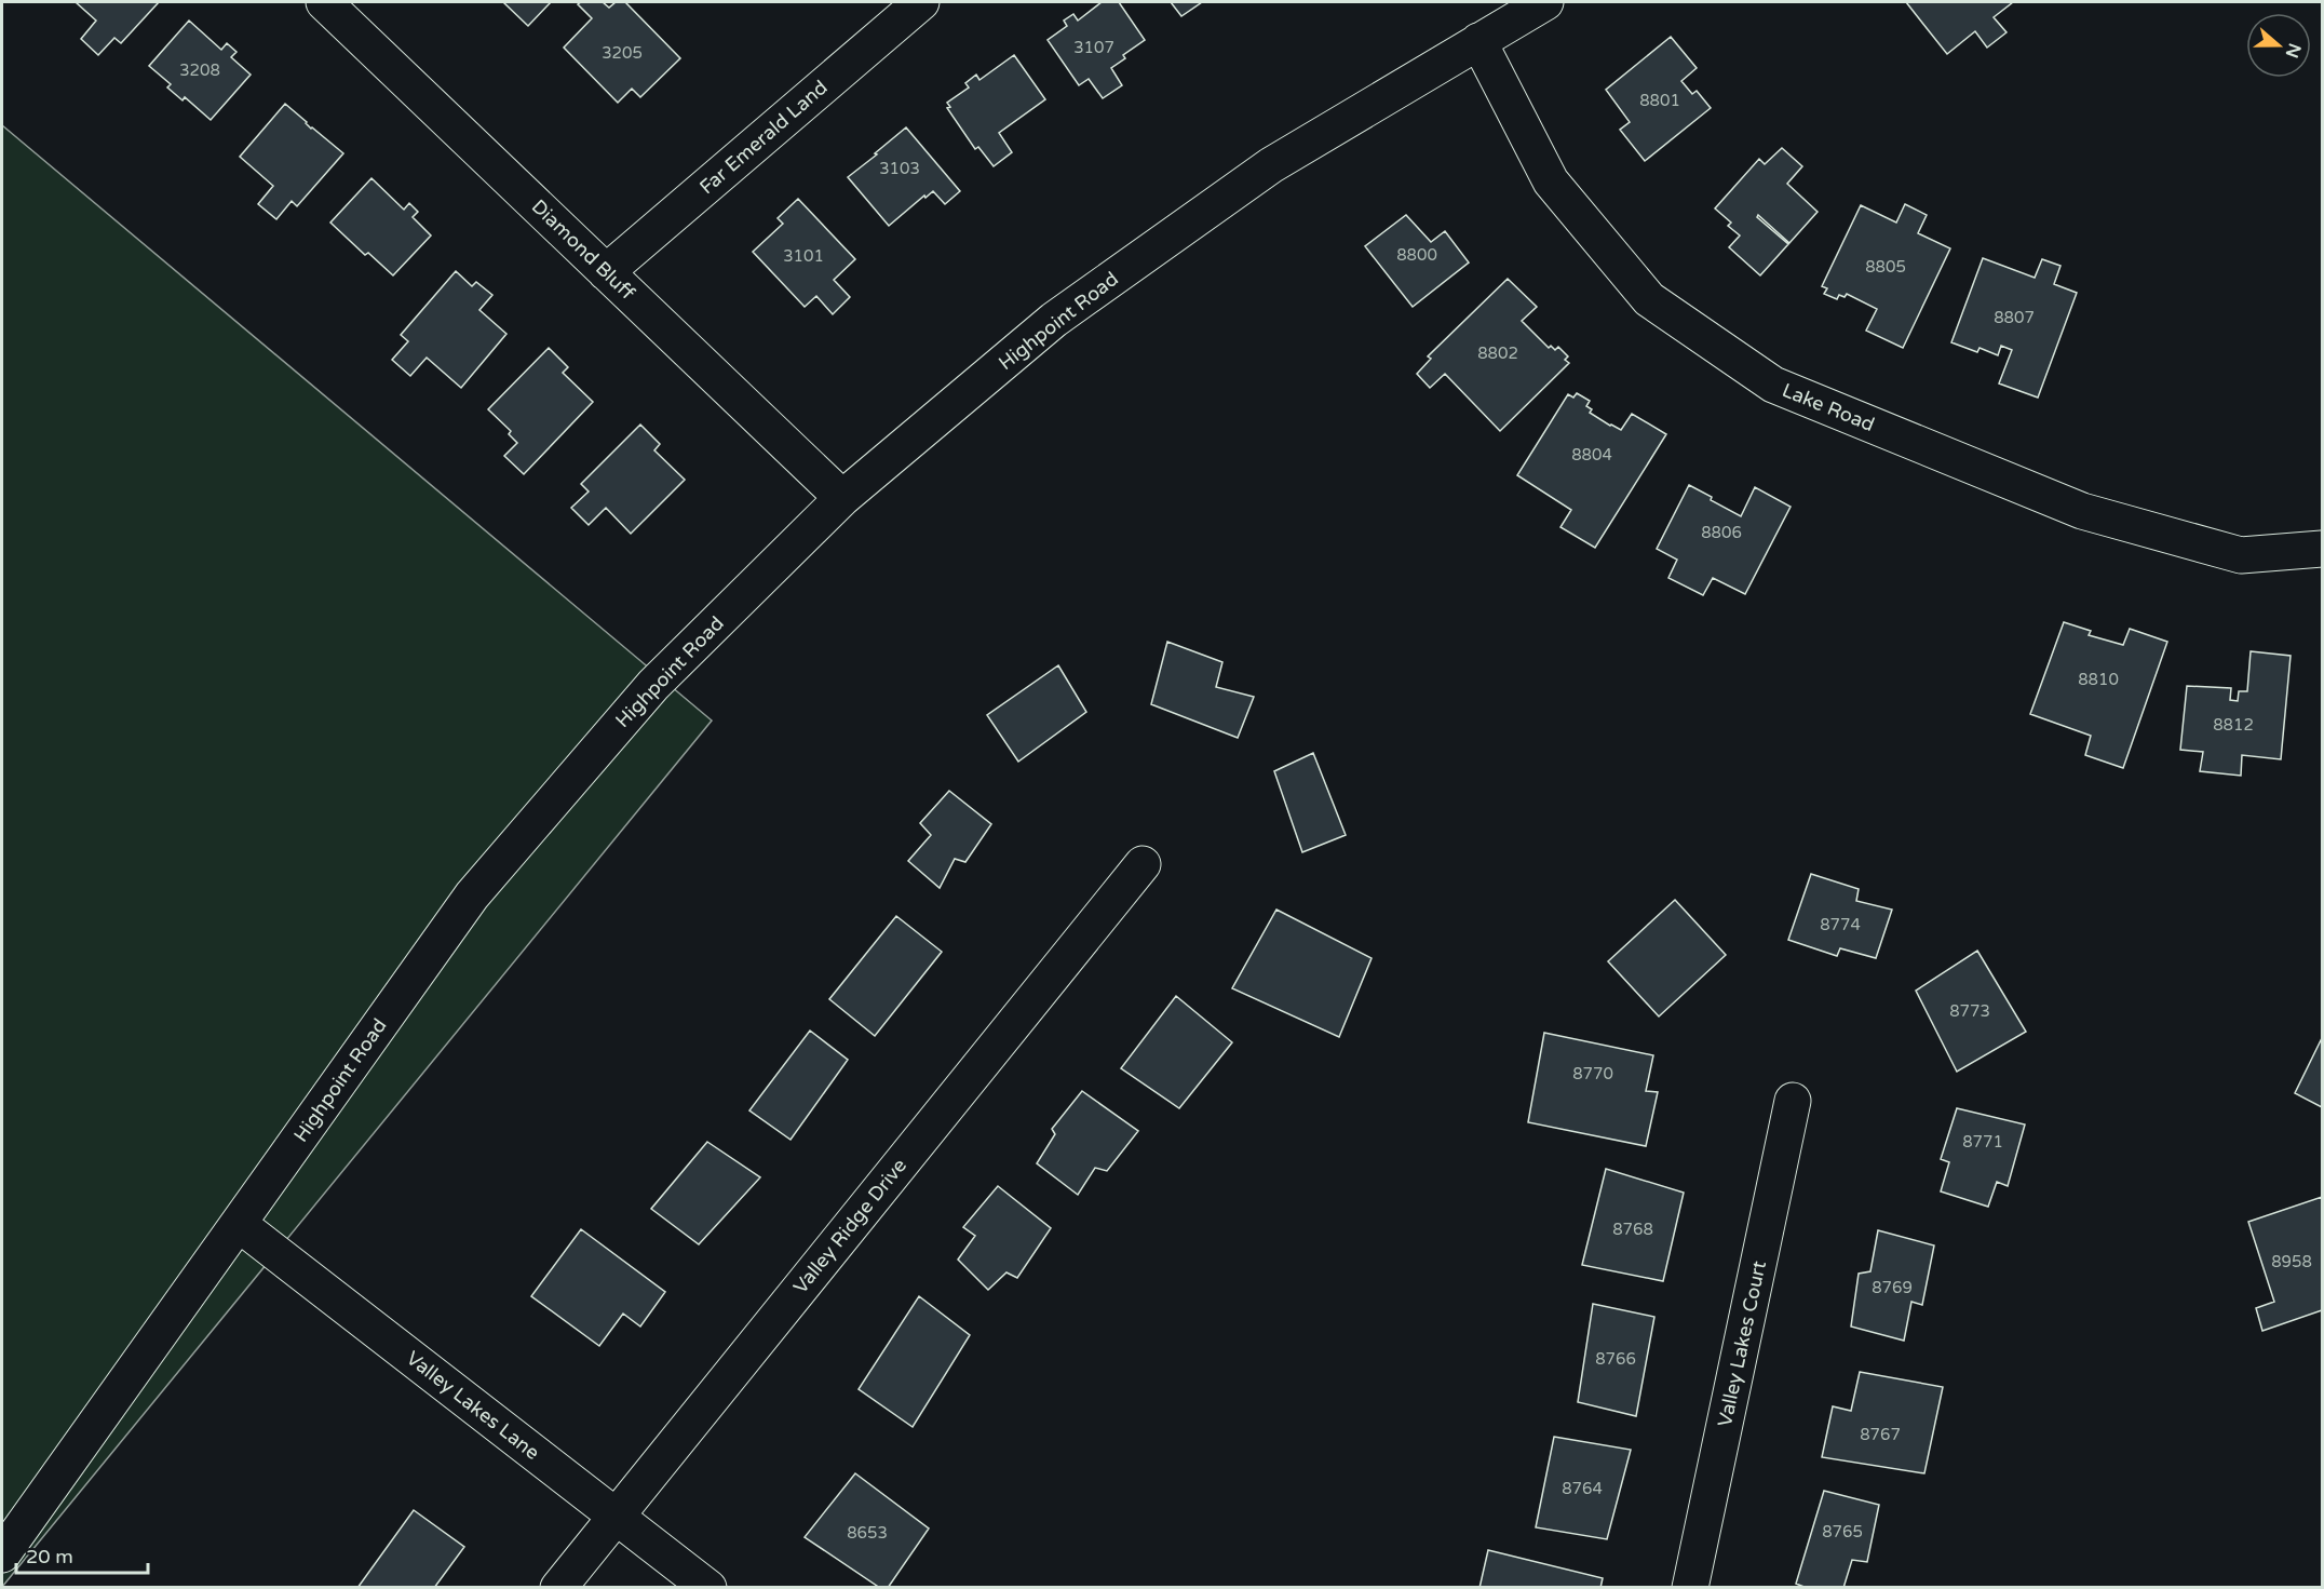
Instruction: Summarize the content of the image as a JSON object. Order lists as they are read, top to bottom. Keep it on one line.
{"streets":{"street":["Far Emerald Land","Diamond Bluff","Highpoint Road","Lake Road","Valley Ridge Drive","Valley Lakes Court","Valley Lakes Lane"]},"crossings":[["Far Emerald Land","Diamond Bluff"],["Diamond Bluff","Highpoint Road"],["Highpoint Road","Lake Road"],["Highpoint Road","Valley Lakes Lane"],["Valley Ridge Drive","Valley Lakes Lane"]],"house_numbers":["3107","3205","3208","8801","3103","8800","3101","8805","8807","8802","8804","8806","8810","8812","8774","8773","8770","8771","8768","8958","8769","8766","8767","8764","8765","8653"],"scale_bar":"20 m","north":"right"}
